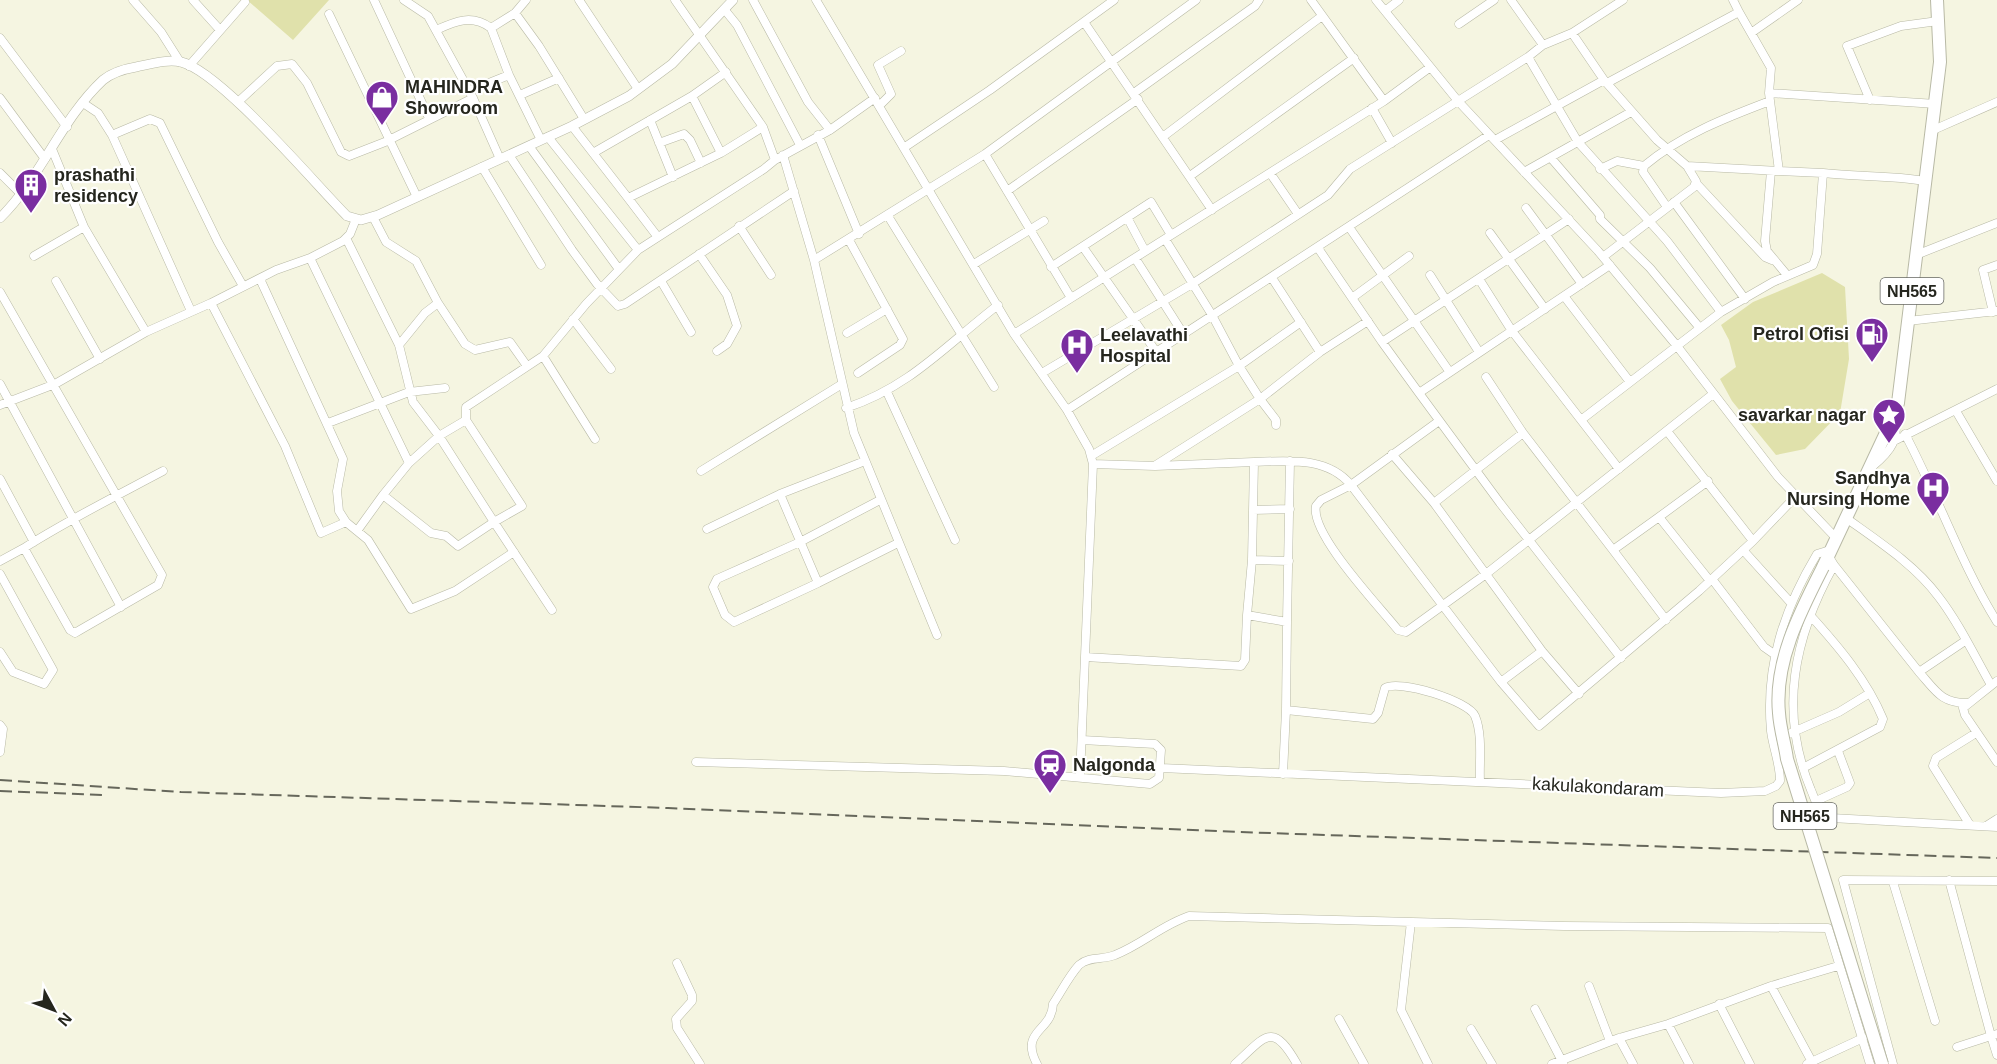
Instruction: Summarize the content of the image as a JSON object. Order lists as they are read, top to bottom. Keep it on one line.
{"streets":{"highway":["NH565"],"street":["kakulakondaram"]},"crossings":[["NH565","kakulakondaram"]],"places":{"shop":["MAHINDRA Showroom"],"building":["prashathi residency"],"fuel station":["Petrol Ofisi"],"hospital":["Leelavathi Hospital","Sandhya Nursing Home"],"place":["savarkar nagar"],"station":["Nalgonda"]},"north":"bottom right"}
